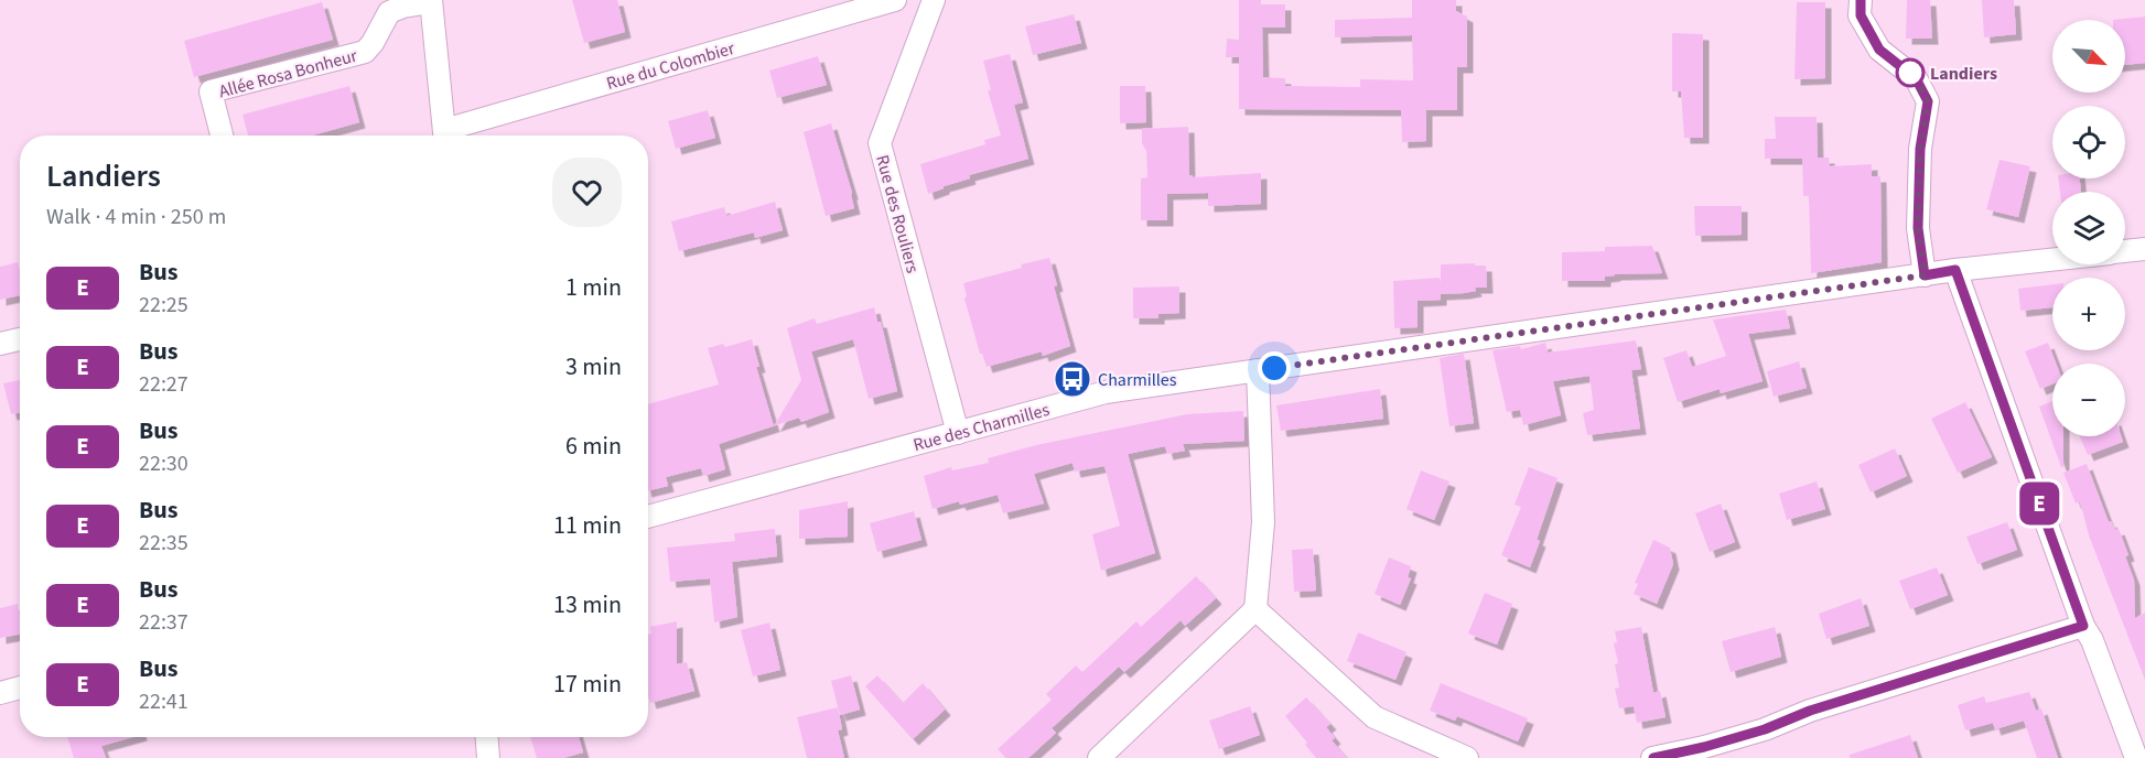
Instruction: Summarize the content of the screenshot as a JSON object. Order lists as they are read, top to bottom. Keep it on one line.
{"streets":{"street":["Rue du Colombier","Allée Rosa Bonheur","Rue des Rouliers","Rue des Charmilles"]},"crossings":[["Rue des Rouliers","Rue des Charmilles"]],"places":{"other":["Landiers"],"bus stop":["Charmilles"]},"lines":["bus line E"],"north":"bottom right","page":{"on_map":"E","map_buttons":["+","−"],"heading":["Landiers","Walk · 4 min · 250 m"],"list":[{"mark":"E","name":"Bus","note":"22:25","value":"1 min"},{"mark":"E","name":"Bus","note":"22:27","value":"3 min"},{"mark":"E","name":"Bus","note":"22:30","value":"6 min"},{"mark":"E","name":"Bus","note":"22:35","value":"11 min"},{"mark":"E","name":"Bus","note":"22:37","value":"13 min"},{"mark":"E","name":"Bus","note":"22:41","value":"17 min"}]}}
